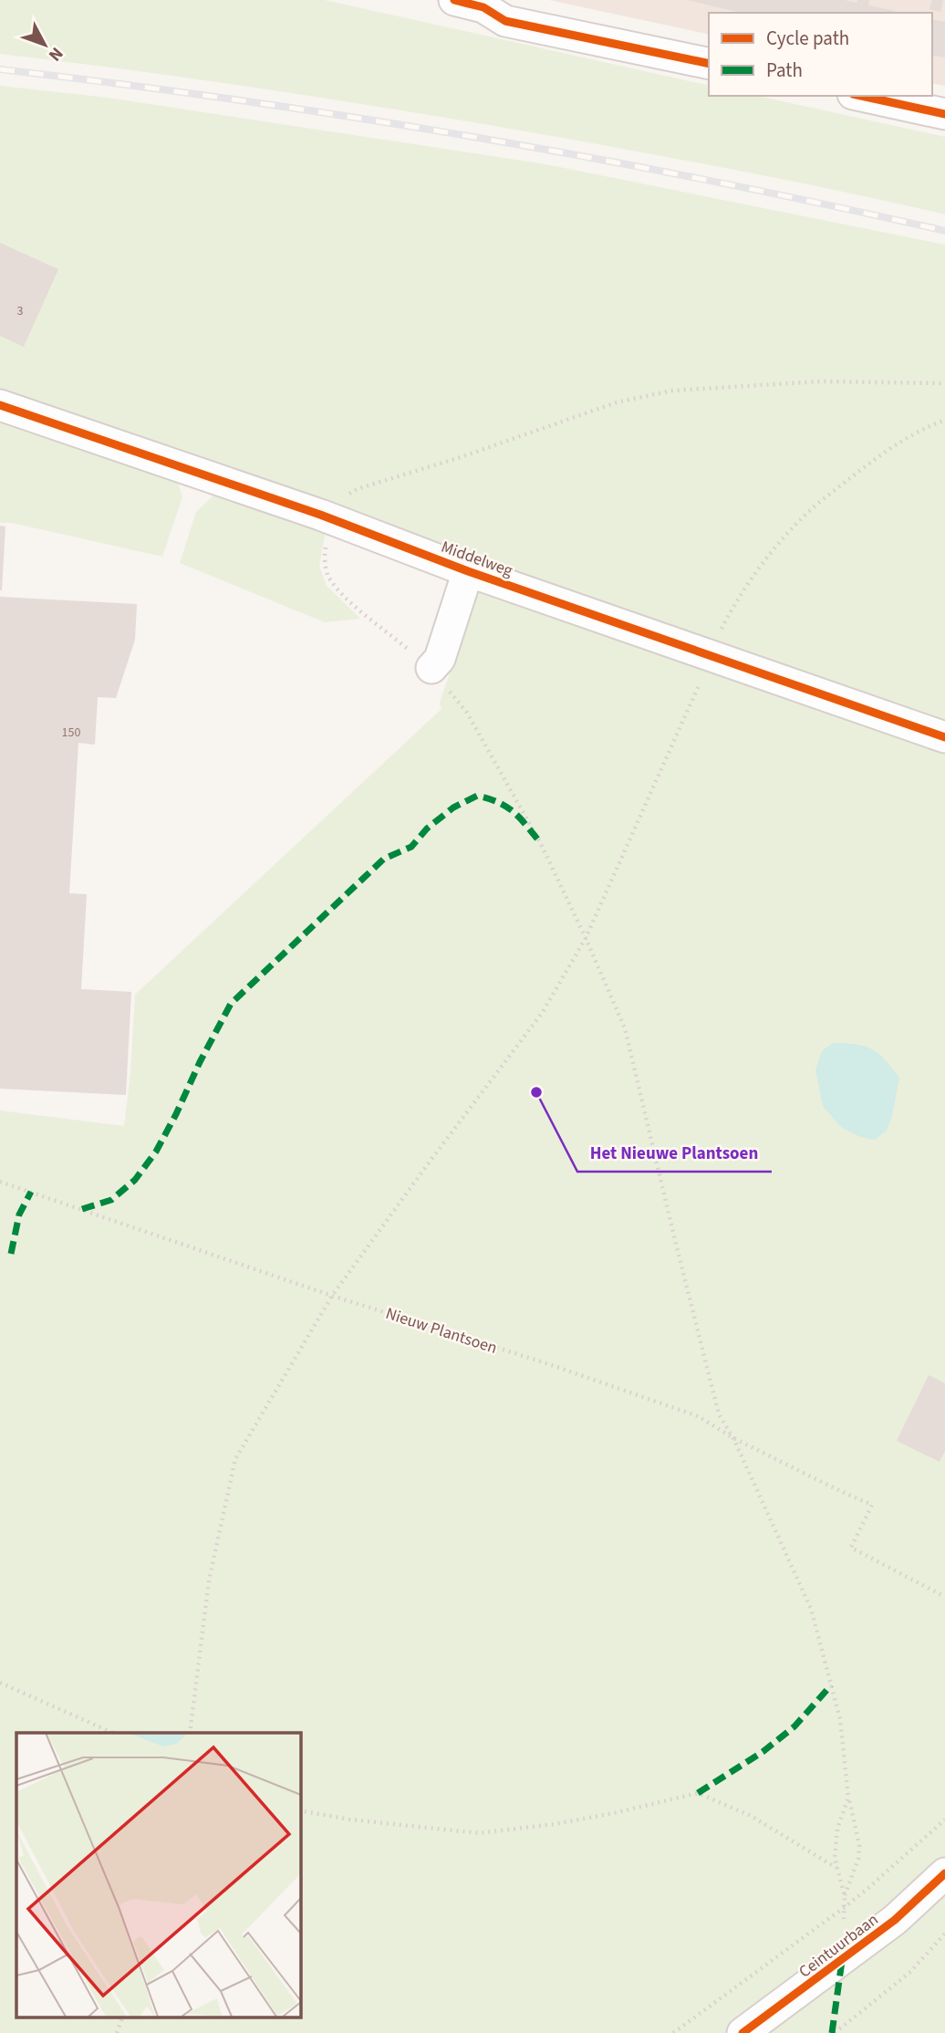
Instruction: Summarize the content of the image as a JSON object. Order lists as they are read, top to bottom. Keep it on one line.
{"streets":{"street":["Middelweg","Ceintuurbaan"],"path":["Nieuw Plantsoen"]},"places":["Het Nieuwe Plantsoen"],"house_numbers":["3","150"],"legend":["Cycle path","Path"],"north":"bottom right"}
